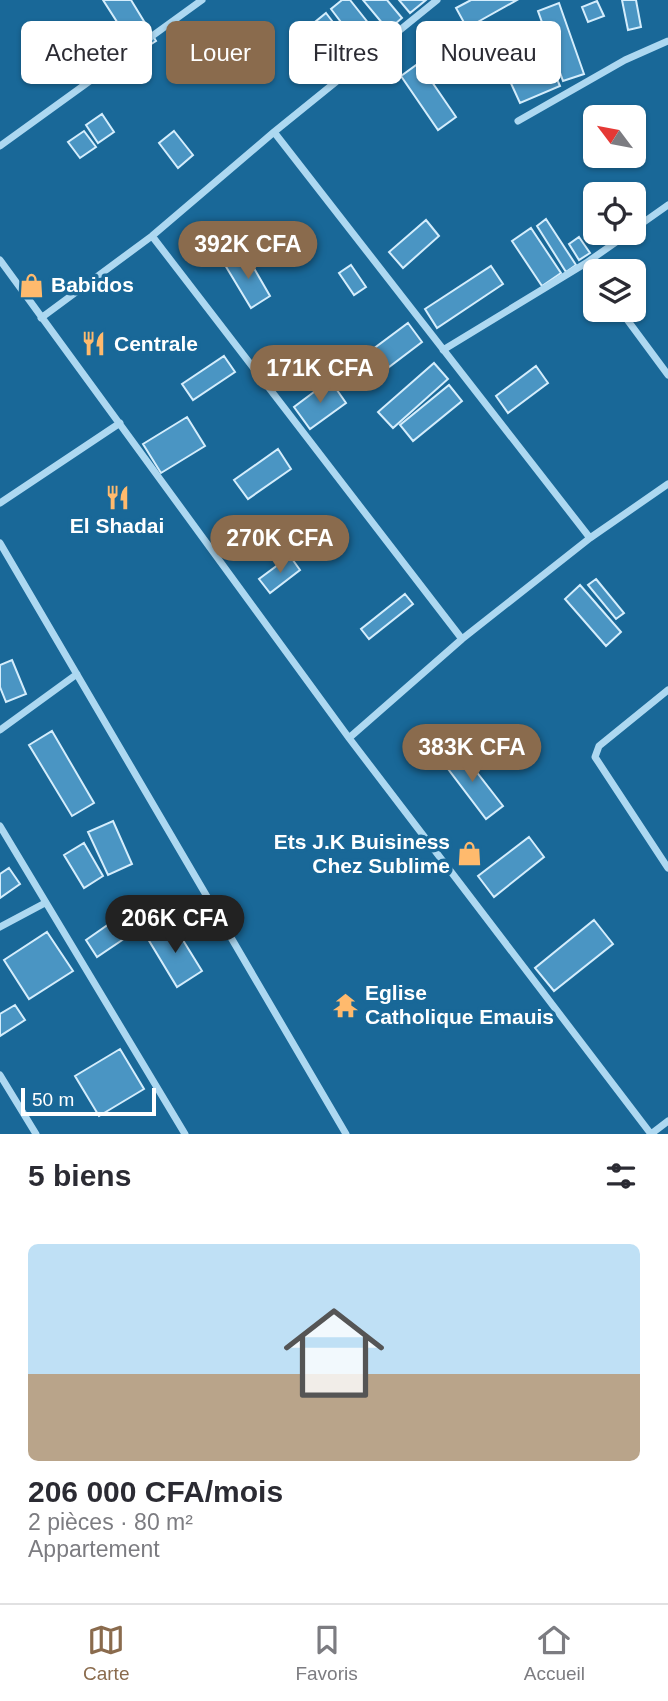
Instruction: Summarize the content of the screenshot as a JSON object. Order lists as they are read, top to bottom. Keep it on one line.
{"places":{"shop":["Babidos","Ets J.K Buisiness Chez Sublime"],"restaurant":["Centrale","El Shadai"],"temple":["Eglise Catholique Emauis"]},"scale_bar":"50 m","north":"top left","page":{"chip":["Acheter","Louer","Filtres","Nouveau"],"price":["392K CFA","171K CFA","270K CFA","383K CFA","206K CFA"],"scale":"50 m","heading":"5 biens","list":[{"name":"206 000 CFA/mois","note":"2 pièces · 80 m² · Appartement"}],"tabs":["Carte","Favoris","Accueil"]}}
